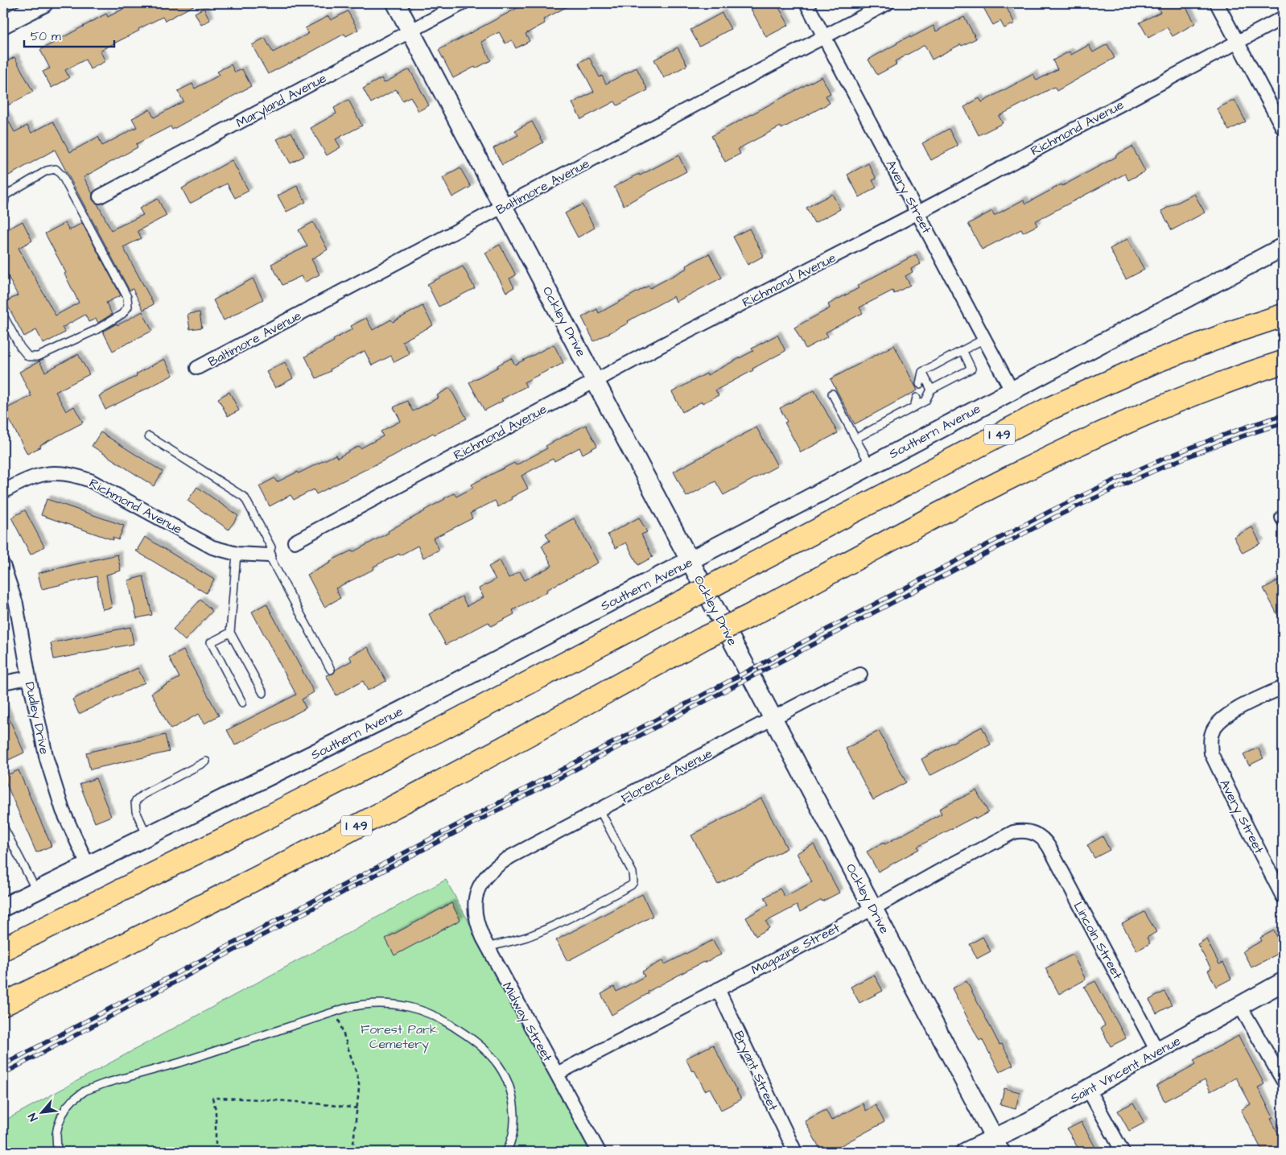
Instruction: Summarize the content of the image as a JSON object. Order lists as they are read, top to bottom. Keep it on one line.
{"streets":{"highway":["I 49"],"street":["Maryland Avenue","Richmond Avenue","Baltimore Avenue","Avery Street","Ockley Drive","Southern Avenue","Dudley Drive","Florence Avenue","Lincoln Street","Magazine Street","Midway Street","Saint Vincent Avenue","Bryant Street"]},"crossings":[["Maryland Avenue","Ockley Drive"],["Richmond Avenue","Avery Street"],["Richmond Avenue","Ockley Drive"],["Baltimore Avenue","Avery Street"],["Baltimore Avenue","Ockley Drive"],["Avery Street","Southern Avenue"],["Ockley Drive","Southern Avenue"],["Ockley Drive","Florence Avenue"],["Ockley Drive","Magazine Street"],["Ockley Drive","Saint Vincent Avenue"],["Southern Avenue","Dudley Drive"],["Florence Avenue","Midway Street"],["Lincoln Street","Magazine Street"],["Lincoln Street","Saint Vincent Avenue"],["Magazine Street","Midway Street"],["Magazine Street","Bryant Street"]],"parks":["Forest Park Cemetery"],"scale_bar":"50 m","north":"bottom left"}
